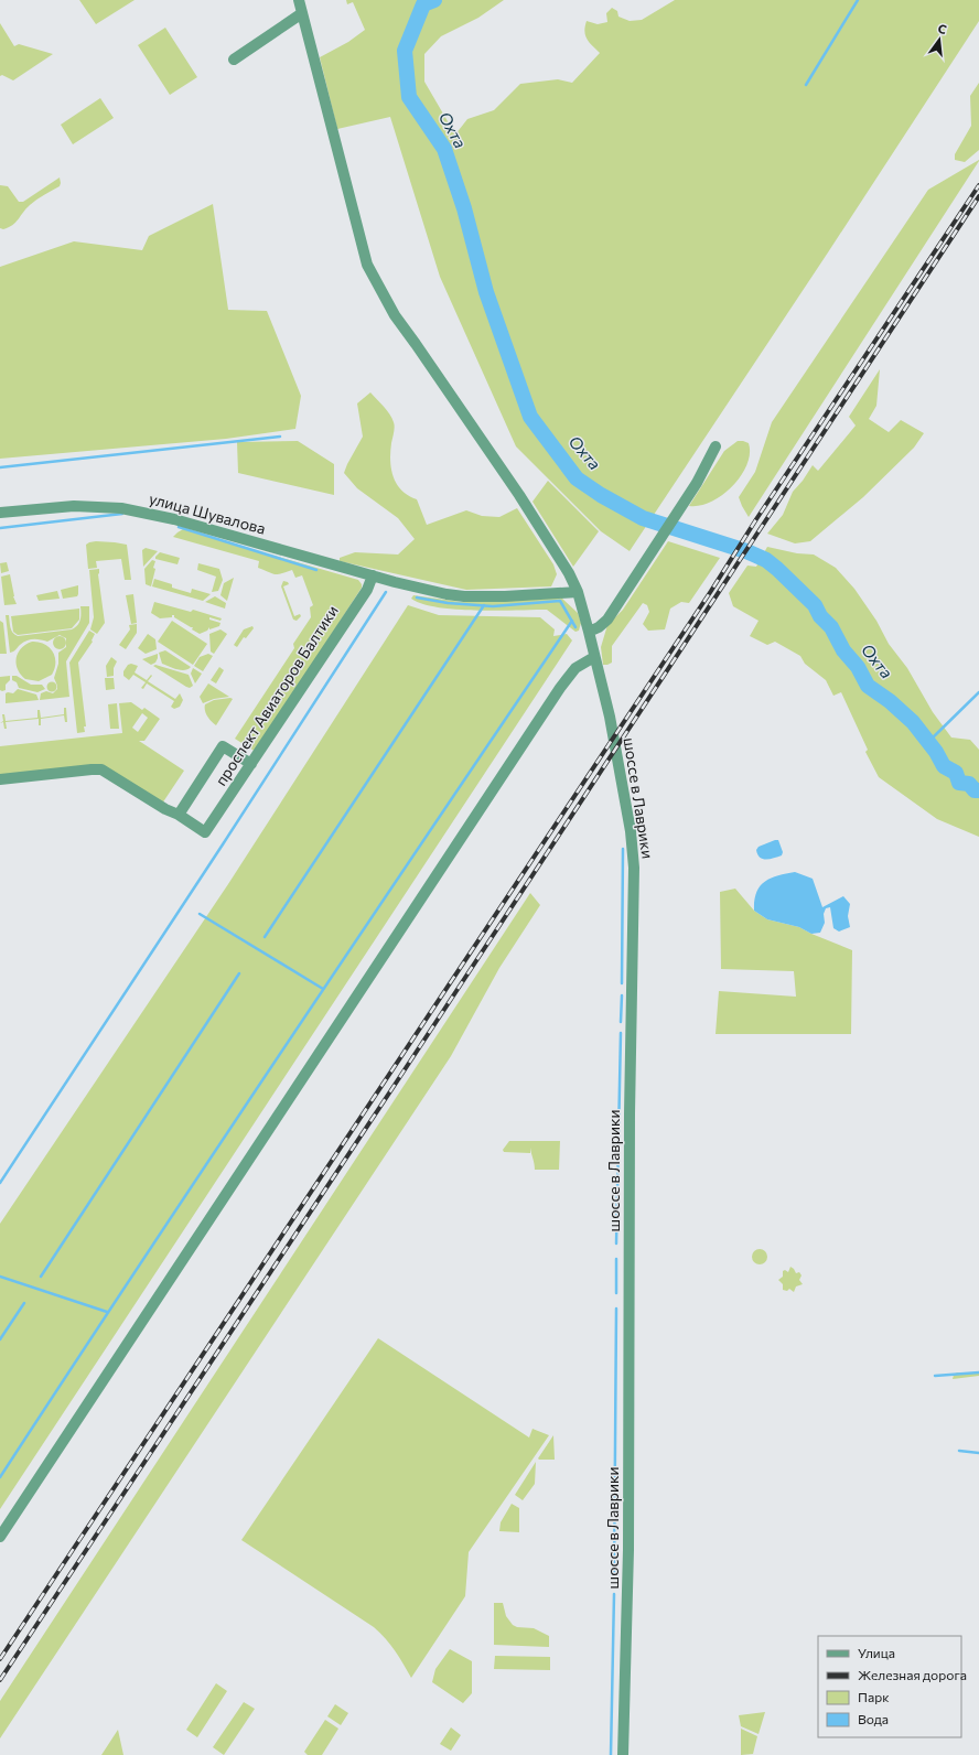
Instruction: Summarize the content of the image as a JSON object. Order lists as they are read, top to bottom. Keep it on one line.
{"streets":{"street":["улица Шувалова","проспект Авиаторов Балтики","шоссе в Лаврики"]},"crossings":[["улица Шувалова","проспект Авиаторов Балтики"],["улица Шувалова","шоссе в Лаврики"]],"water":["Охта"],"legend":["Улица","Железная дорога","Парк","Вода"],"north":"top"}
